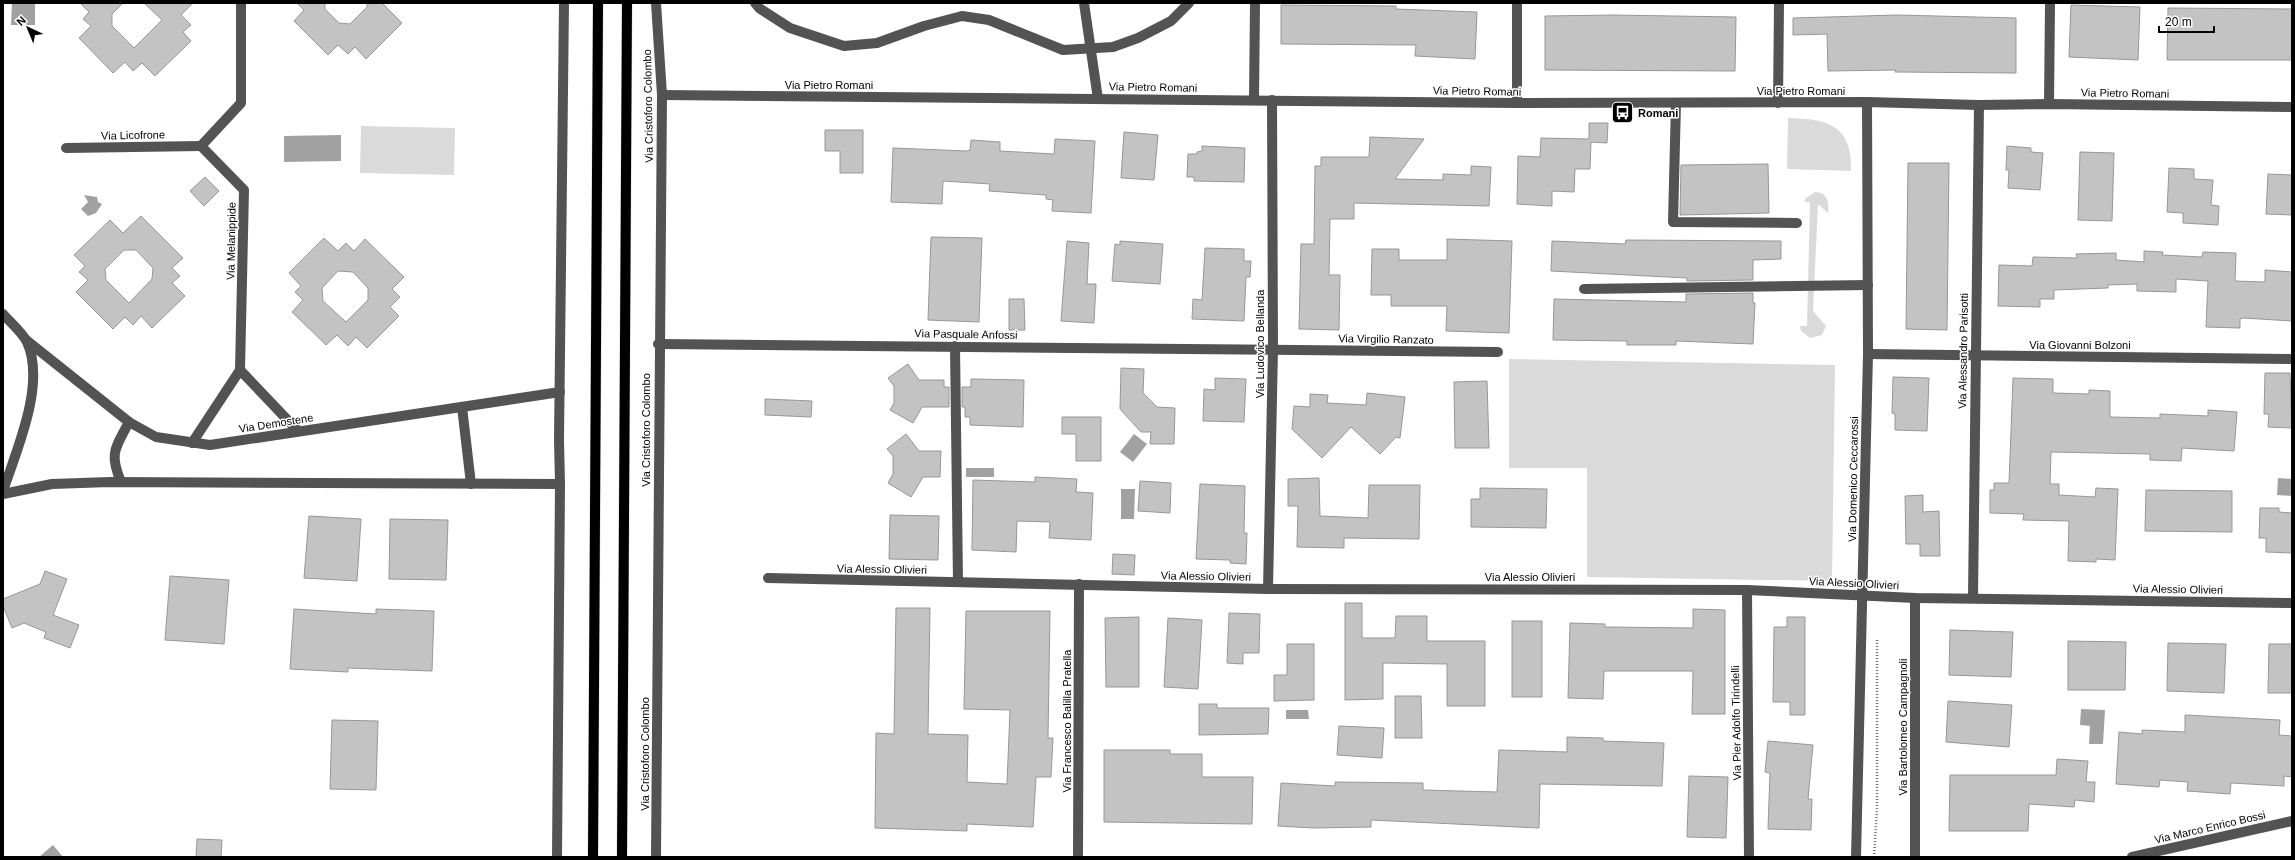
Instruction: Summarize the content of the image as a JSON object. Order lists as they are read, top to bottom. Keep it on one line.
{"streets":{"main road":["Via Cristoforo Colombo"],"street":["Via Pietro Romani","Via Licofrone","Via Melanippide","Via Pasquale Anfossi","Via Virgilio Ranzato","Via Ludovico Bellanda","Via Giovanni Bolzoni","Via Alessandro Parisotti","Via Demostene","Via Domenico Ceccarossi","Via Alessio Olivieri","Via Francesco Balilla Pratella","Via Pier Adolfo Tirindelli","Via Bartolomeo Campagnoli","Via Marco Enrico Bossi"]},"crossings":[["Via Pietro Romani","Via Cristoforo Colombo"],["Via Pietro Romani","Via Ludovico Bellanda"],["Via Pietro Romani","Via Alessandro Parisotti"],["Via Pietro Romani","Via Domenico Ceccarossi"],["Via Cristoforo Colombo","Via Pasquale Anfossi"],["Via Licofrone","Via Melanippide"],["Via Pasquale Anfossi","Via Virgilio Ranzato"],["Via Pasquale Anfossi","Via Ludovico Bellanda"],["Via Virgilio Ranzato","Via Ludovico Bellanda"],["Via Ludovico Bellanda","Via Alessio Olivieri"],["Via Giovanni Bolzoni","Via Alessandro Parisotti"],["Via Giovanni Bolzoni","Via Domenico Ceccarossi"],["Via Alessandro Parisotti","Via Alessio Olivieri"],["Via Domenico Ceccarossi","Via Alessio Olivieri"],["Via Alessio Olivieri","Via Francesco Balilla Pratella"],["Via Alessio Olivieri","Via Pier Adolfo Tirindelli"],["Via Alessio Olivieri","Via Bartolomeo Campagnoli"]],"places":{"bus stop":["Romani"]},"scale_bar":"20 m","north":"top left"}
